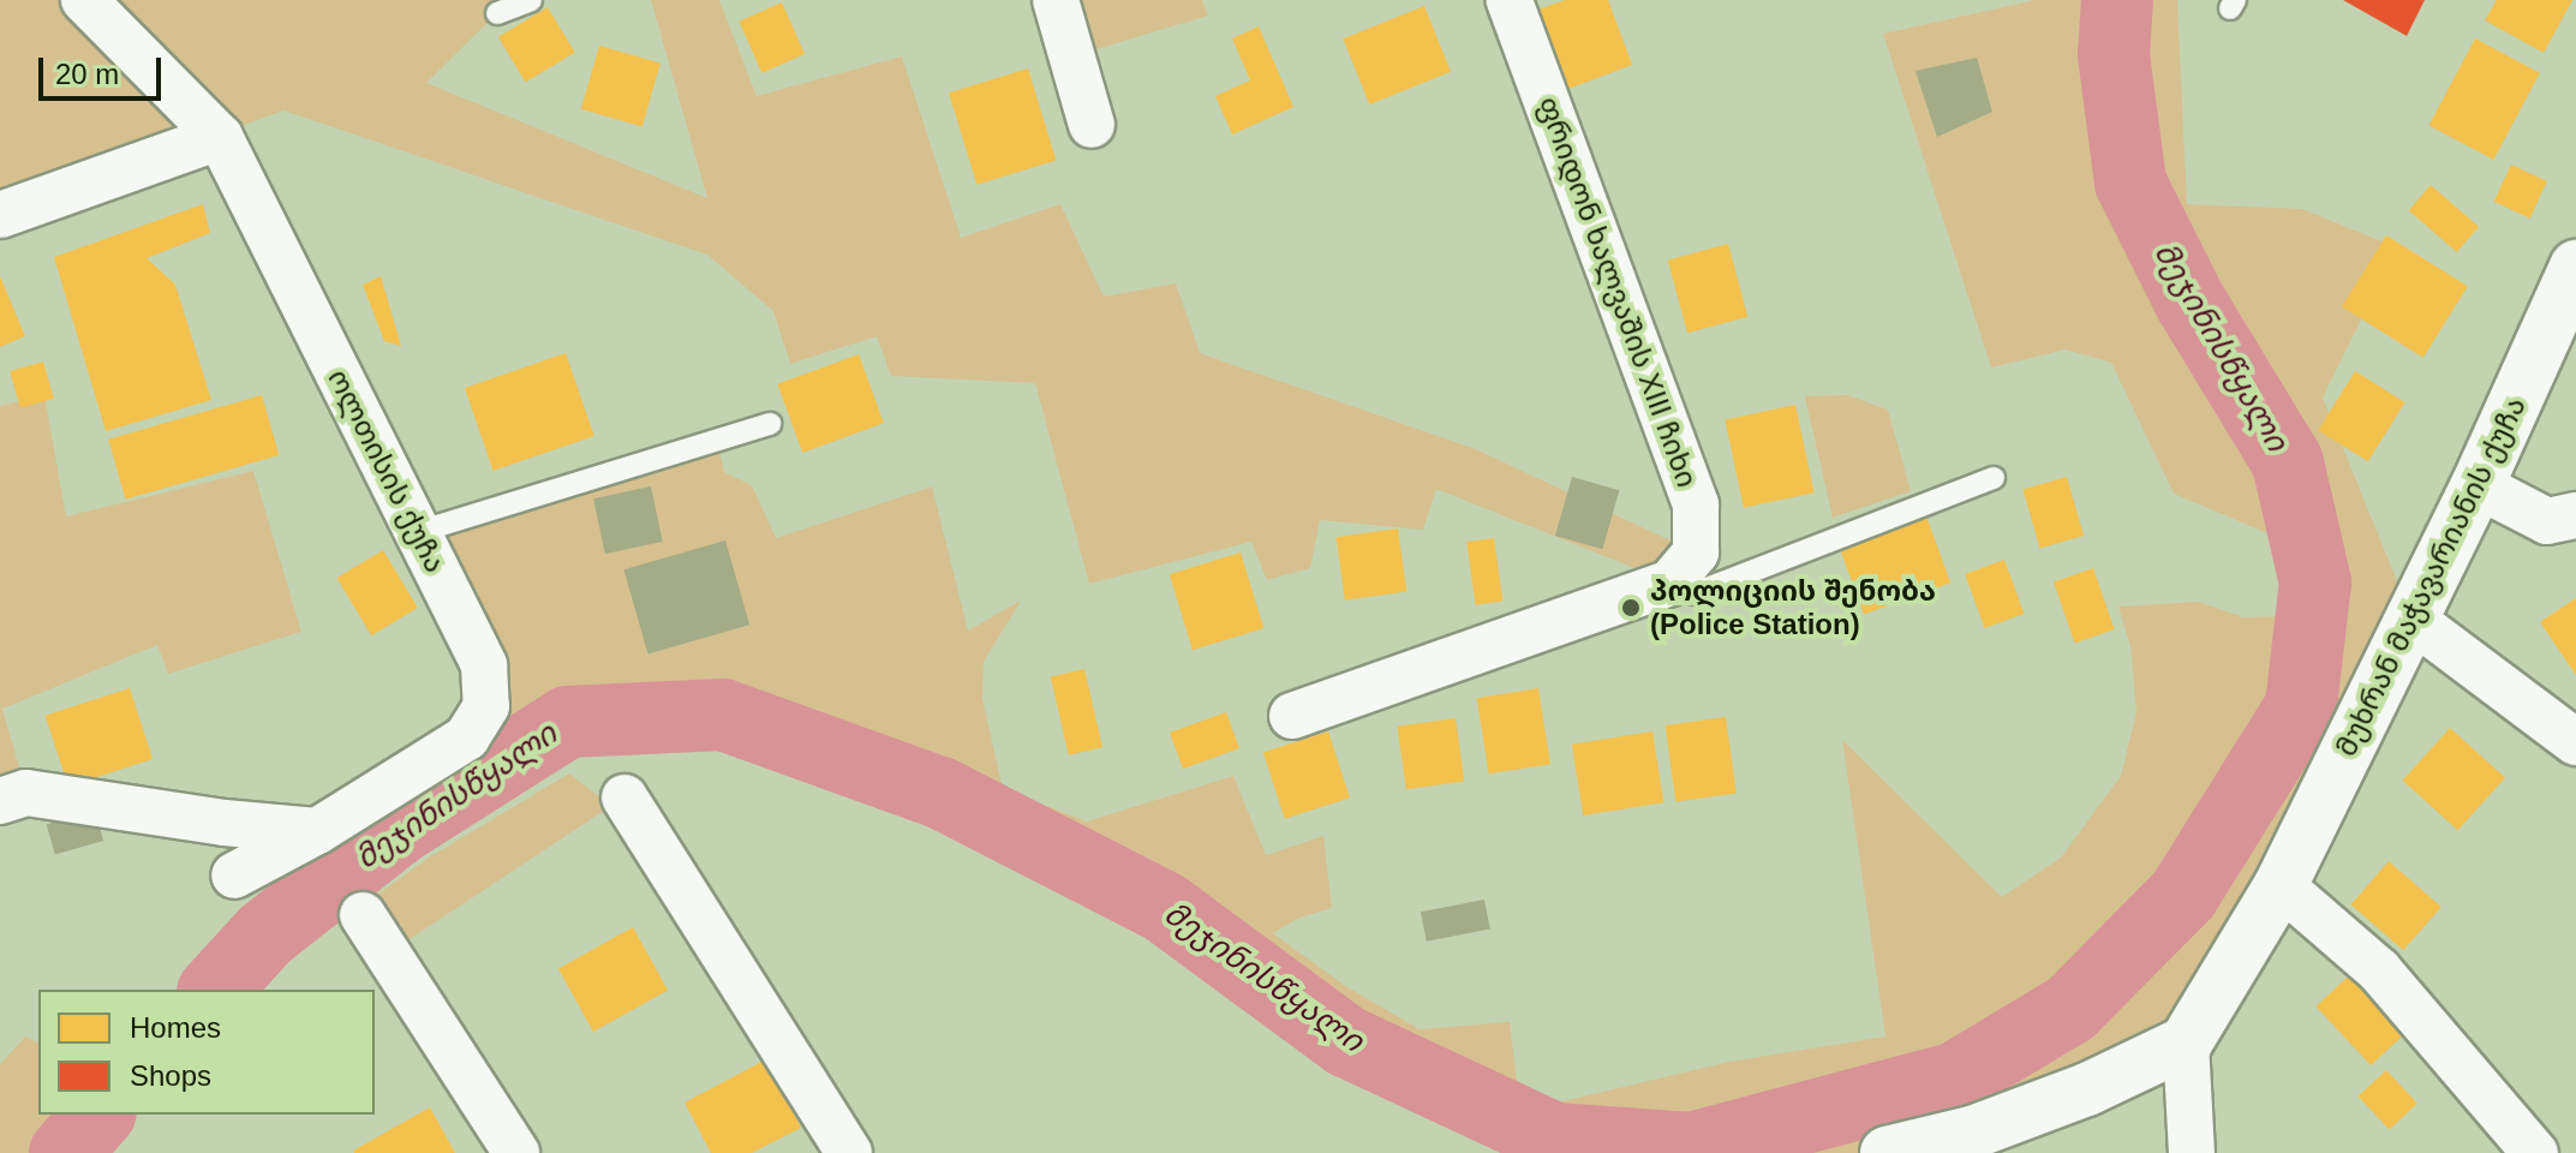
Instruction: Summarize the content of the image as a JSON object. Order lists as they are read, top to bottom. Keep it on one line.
{"streets":{"street":["ფრიდონ ხალვაშის XIII ჩიხი","ოლთისის ქუჩა","მუხრან მაჭავარიანის ქუჩა"]},"water":["მეჯინისწყალი"],"places":["პოლიციის შენობა (Police Station)"],"legend":["Homes","Shops"],"scale_bar":"20 m"}
